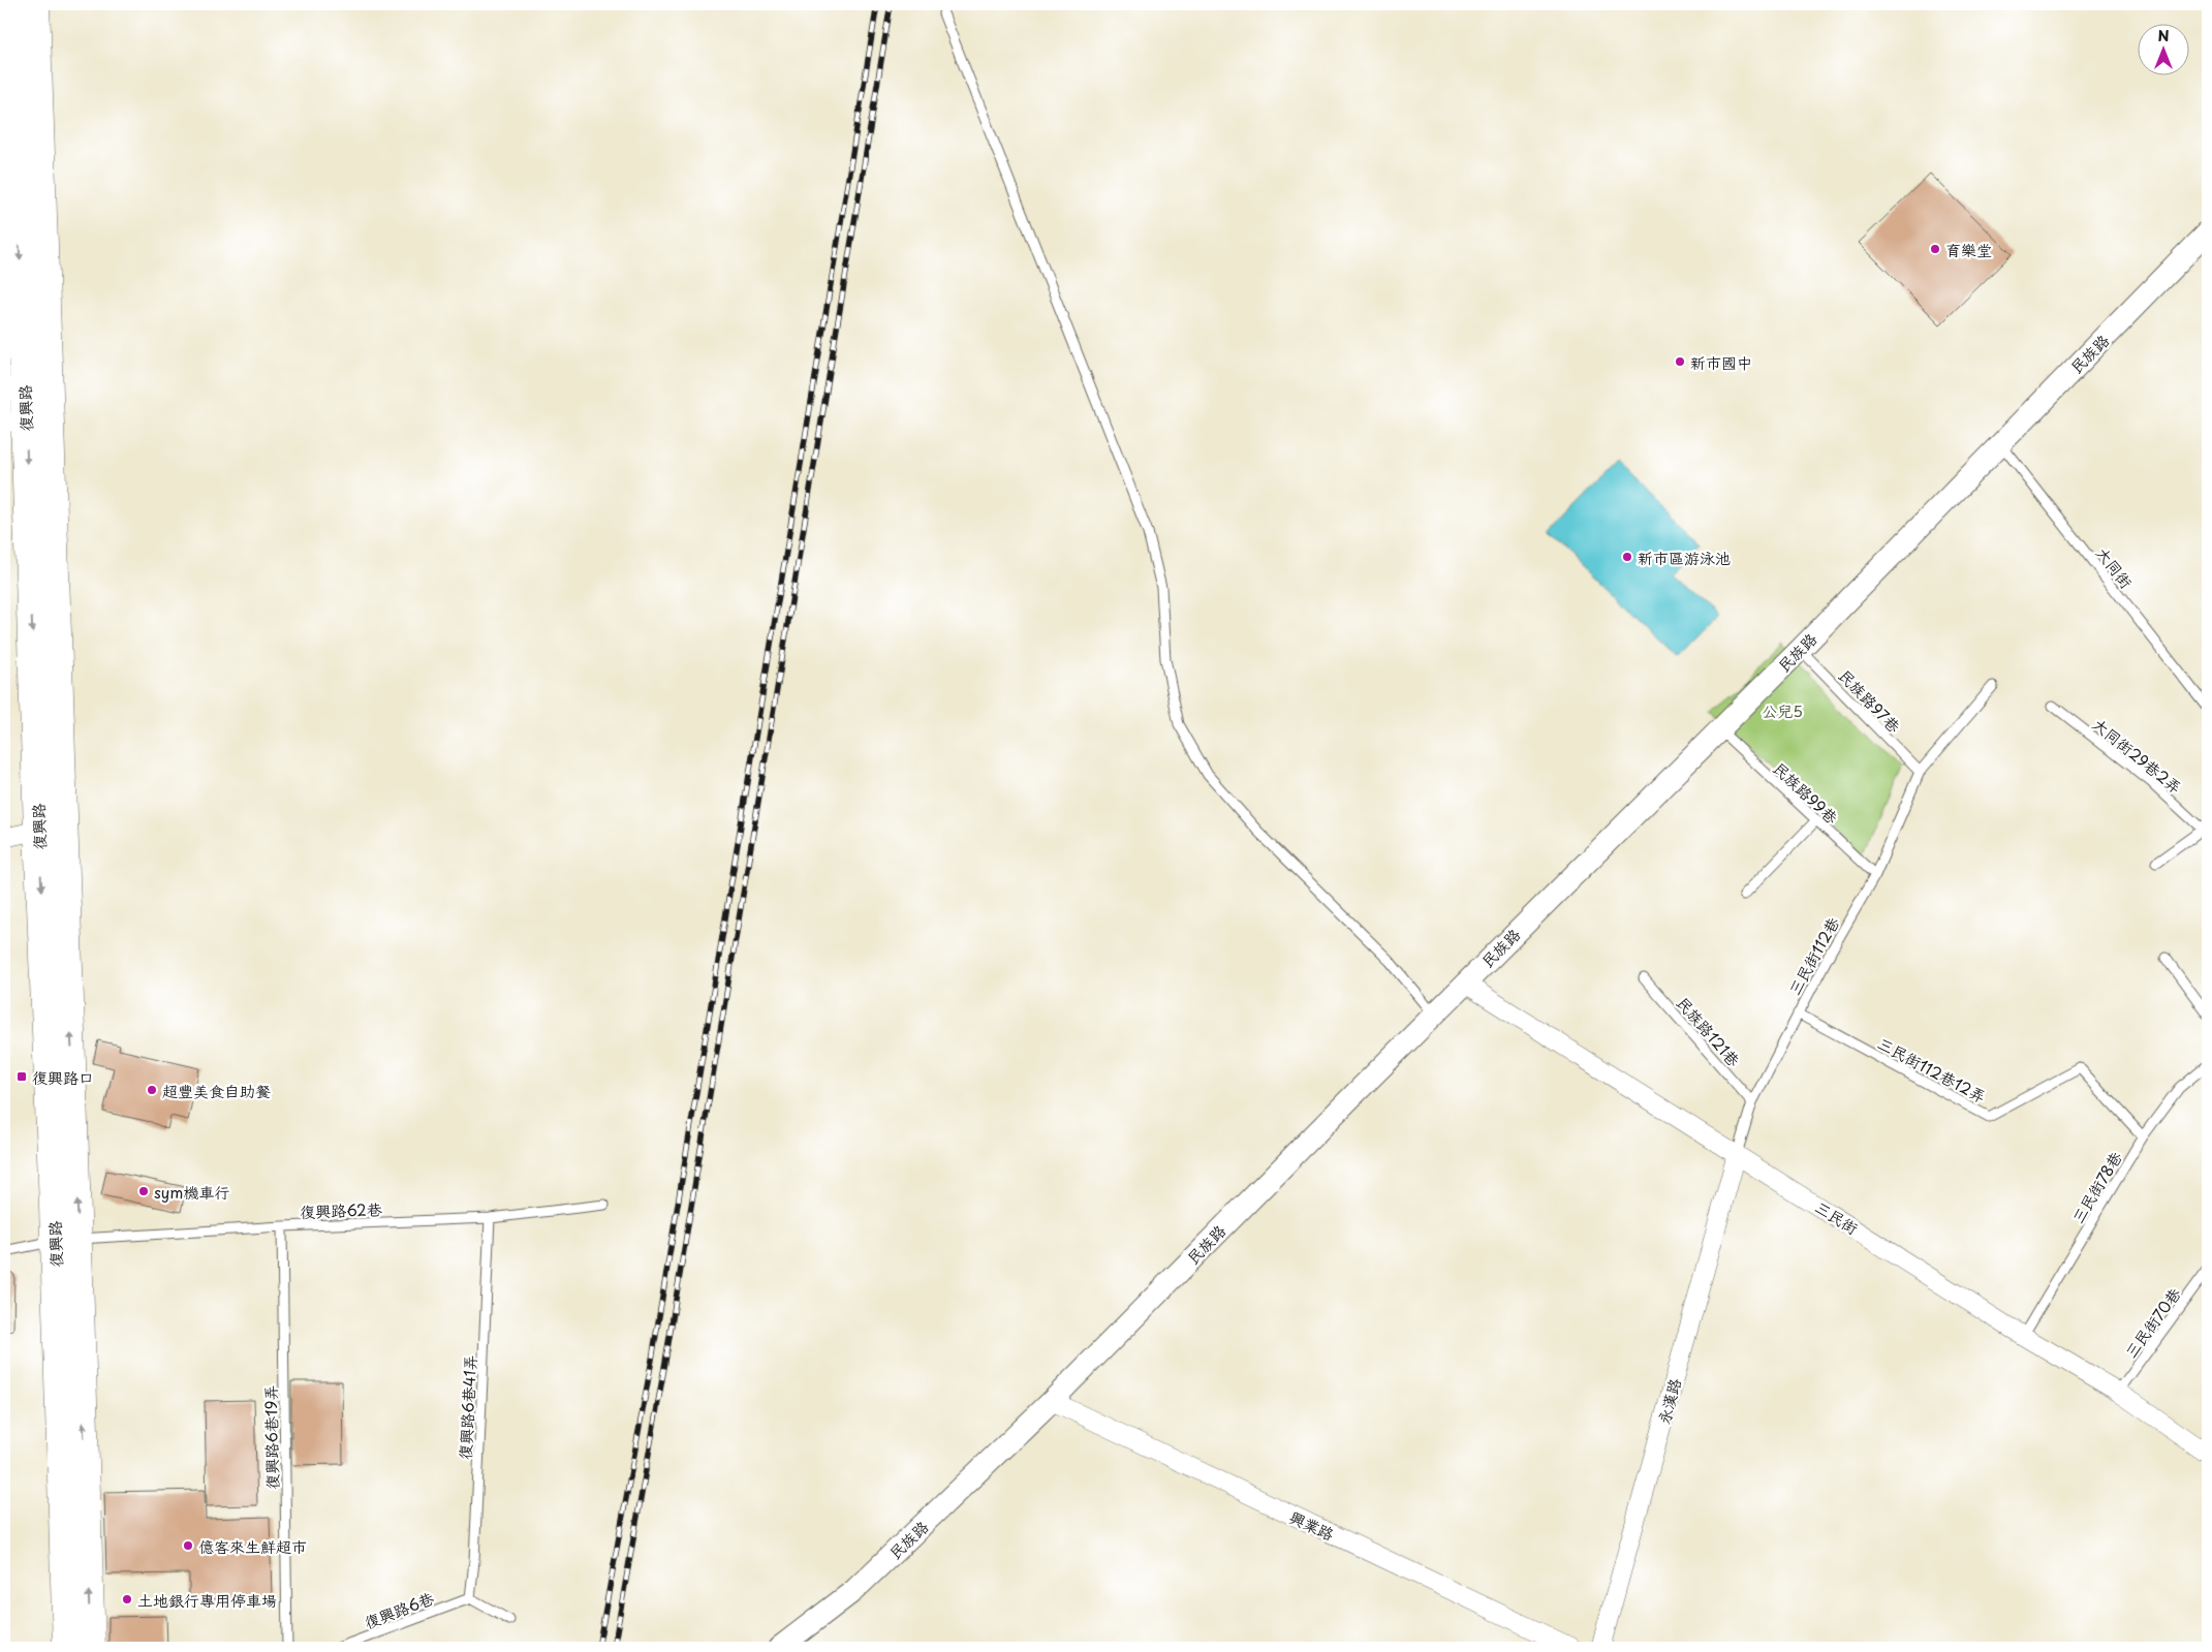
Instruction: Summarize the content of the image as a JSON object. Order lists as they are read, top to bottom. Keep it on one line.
{"streets":{"main road":["復興路"],"street":["民族路","三民街","永漢路","興業路"],"lane":["大同街","民族路97巷","大同街29巷2弄","民族路99巷","三民街112巷","民族路121巷","三民街112巷12弄","三民街78巷","復興路62巷","三民街70巷","復興路6巷41弄","復興路6巷19弄","復興路6巷"]},"crossings":[["民族路","大同街"],["民族路","民族路97巷"],["民族路","民族路99巷"],["民族路","三民街"],["民族路","興業路"],["復興路","復興路62巷"],["民族路97巷","三民街112巷"],["民族路99巷","三民街112巷"],["三民街112巷","民族路121巷"],["三民街112巷","三民街112巷12弄"],["三民街112巷","三民街"],["三民街112巷","永漢路"],["三民街112巷12弄","三民街78巷"],["三民街78巷","三民街"],["復興路62巷","復興路6巷41弄"],["復興路62巷","復興路6巷19弄"],["三民街","三民街70巷"],["三民街","永漢路"],["復興路6巷41弄","復興路6巷"]],"parks":["公兒5"],"places":{"other":["育樂堂","新市國中","新市區游泳池","超豐美食自助餐","sym機車行","億客來生鮮超市","土地銀行專用停車場"],"transit":["復興路口"]},"north":"top"}
